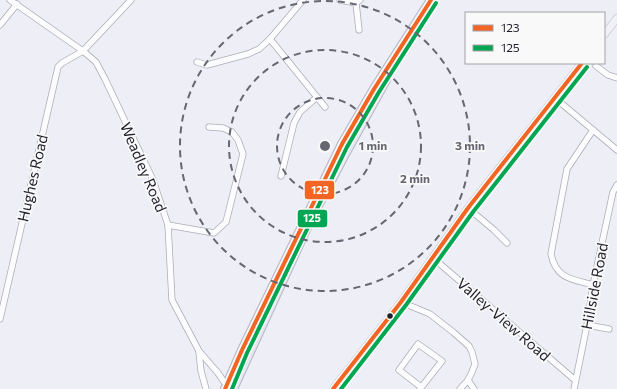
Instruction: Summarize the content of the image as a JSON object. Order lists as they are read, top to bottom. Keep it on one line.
{"streets":{"street":["Weadley Road","Hughes Road","Hillside Road","Valley-View Road"]},"crossings":[["Weadley Road","Hughes Road"],["Hillside Road","Valley-View Road"]],"lines":["transit line 123","transit line 125"],"legend":["123","125"],"rings":["1 min","3 min","2 min"]}
